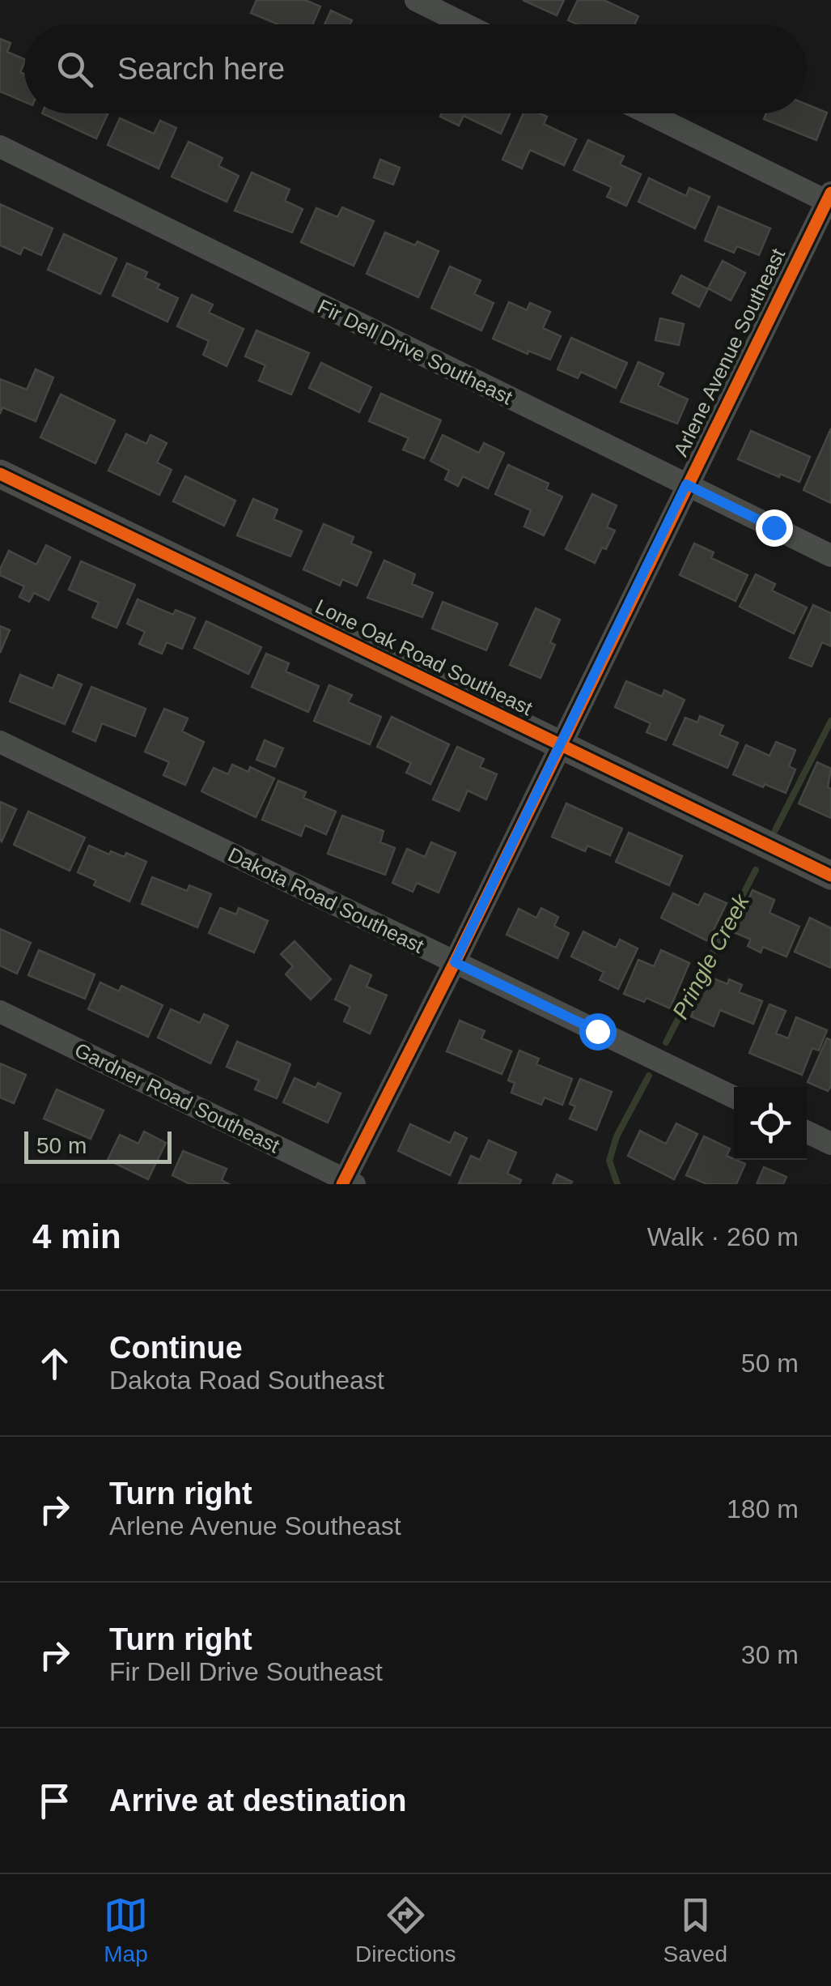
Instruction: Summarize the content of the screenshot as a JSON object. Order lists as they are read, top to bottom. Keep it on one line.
{"streets":{"street":["Fir Dell Drive Southeast","Arlene Avenue Southeast","Lone Oak Road Southeast","Dakota Road Southeast","Gardner Road Southeast"]},"crossings":[["Fir Dell Drive Southeast","Arlene Avenue Southeast"],["Arlene Avenue Southeast","Lone Oak Road Southeast"],["Arlene Avenue Southeast","Dakota Road Southeast"],["Arlene Avenue Southeast","Gardner Road Southeast"]],"water":["Pringle Creek"],"scale_bar":"50 m","page":{"search":"Search here","scale":"50 m","heading":["4 min","Walk · 260 m"],"list":[["Continue","Dakota Road Southeast","50 m"],["Turn right","Arlene Avenue Southeast","180 m"],["Turn right","Fir Dell Drive Southeast","30 m"],"Arrive at destination"],"nav":["Map","Directions","Saved"]}}
